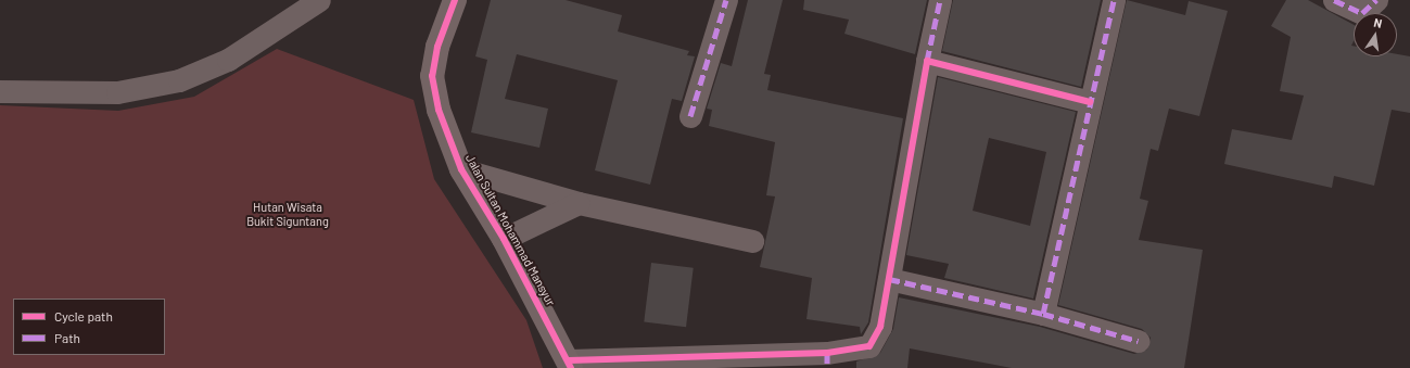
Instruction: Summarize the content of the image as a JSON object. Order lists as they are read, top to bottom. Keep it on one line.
{"streets":{"street":["Jalan Sultan Mohammad Mansyur"]},"parks":["Hutan Wisata Bukit Siguntang"],"legend":["Cycle path","Path"],"north":"top"}
